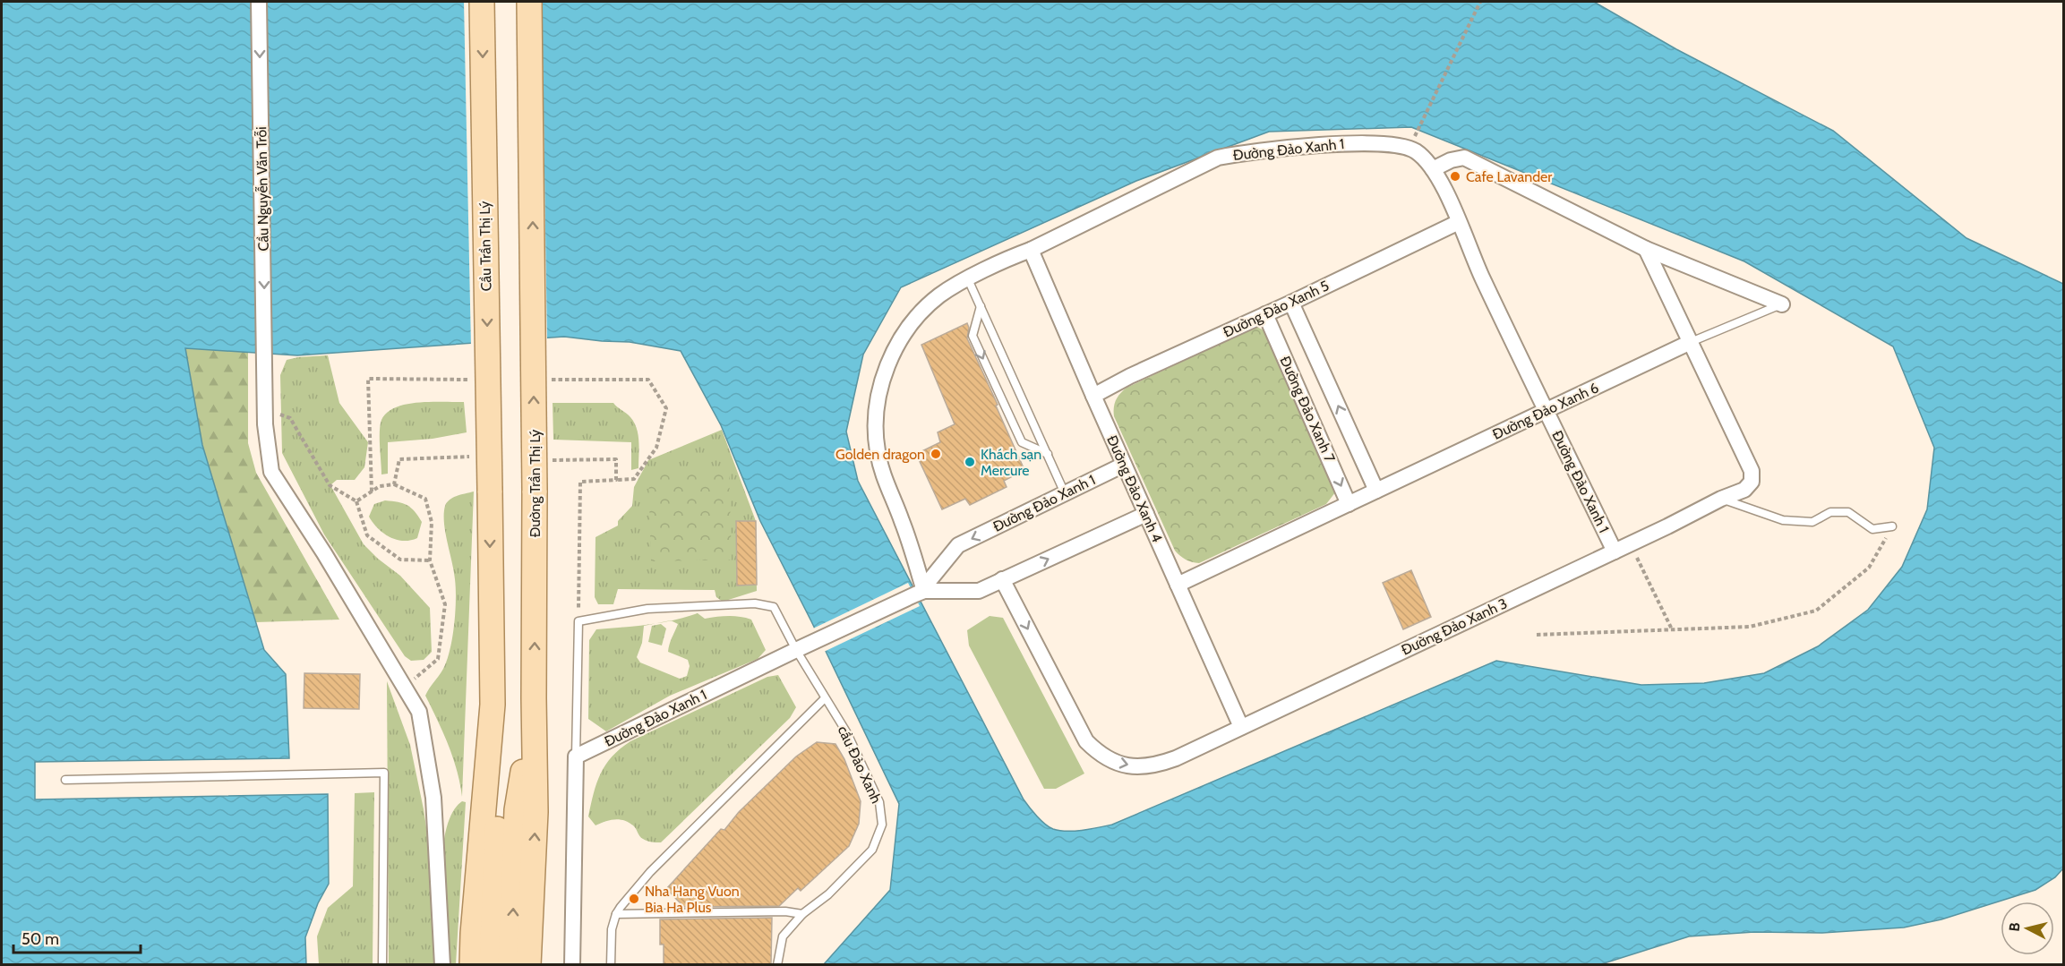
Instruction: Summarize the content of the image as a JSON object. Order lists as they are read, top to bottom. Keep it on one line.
{"streets":{"main road":["Cầu Trần Thị Lý","Đường Trần Thị Lý"],"street":["Đường Đảo Xanh 1","Cầu Nguyễn Văn Trỗi","Đường Đảo Xanh 5","Đường Đảo Xanh 7","Đường Đảo Xanh 6","Đường Đảo Xanh 4","Đường Đảo Xanh 3"],"lane":["cầu Đảo Xanh"]},"crossings":[["Đường Đảo Xanh 1","Đường Đảo Xanh 5"],["Đường Đảo Xanh 1","Đường Đảo Xanh 6"],["Đường Đảo Xanh 1","Đường Đảo Xanh 4"],["Đường Đảo Xanh 1","Đường Đảo Xanh 3"],["Đường Đảo Xanh 1","cầu Đảo Xanh"],["Đường Đảo Xanh 5","Đường Đảo Xanh 7"],["Đường Đảo Xanh 5","Đường Đảo Xanh 4"],["Đường Đảo Xanh 7","Đường Đảo Xanh 6"],["Đường Đảo Xanh 6","Đường Đảo Xanh 4"],["Đường Đảo Xanh 6","Đường Đảo Xanh 3"],["Đường Đảo Xanh 4","Đường Đảo Xanh 3"]],"one_way":["Cầu Nguyễn Văn Trỗi","Cầu Trần Thị Lý"],"places":["Cafe Lavander","Golden dragon","Khách sạn Mercure","Nha Hang Vuon Bia Ha Plus"],"scale_bar":"50 m","north":"left"}
